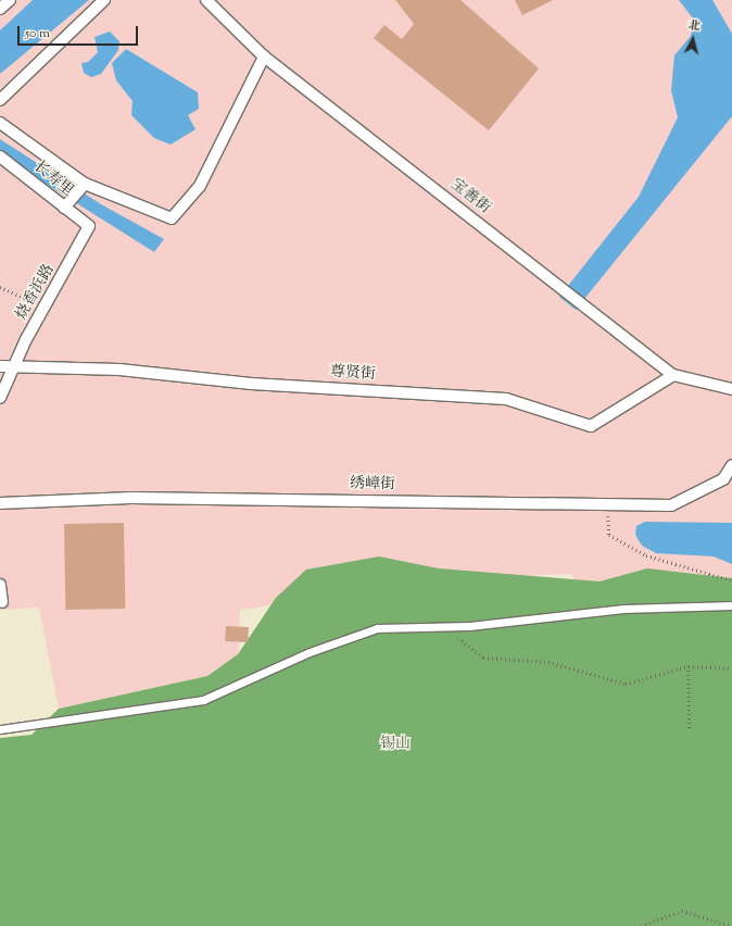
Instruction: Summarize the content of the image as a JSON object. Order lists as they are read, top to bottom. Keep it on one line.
{"streets":{"street":["长寿里","宝善街","烧香浜路","尊贤街","绣嶂街"]},"crossings":[["长寿里","烧香浜路"],["宝善街","尊贤街"],["烧香浜路","尊贤街"]],"parks":["锡山"],"scale_bar":"50 m","north":"top"}
